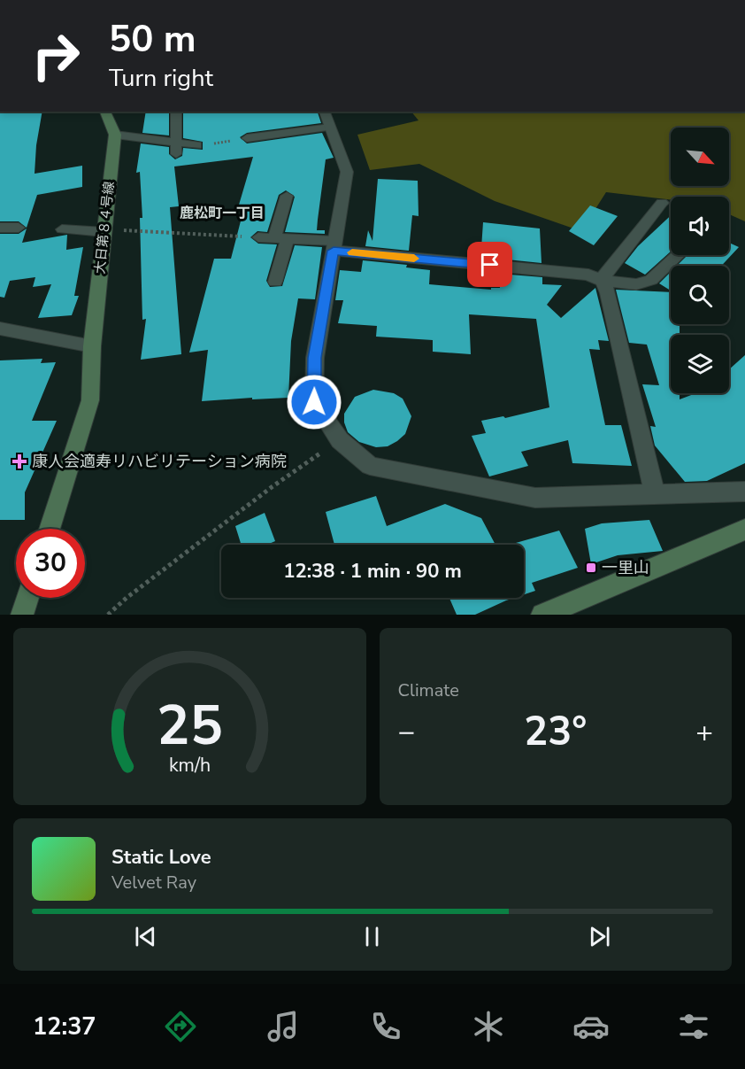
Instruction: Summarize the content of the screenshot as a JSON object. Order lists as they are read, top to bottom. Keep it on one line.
{"streets":{"street":["大日第８４号線"]},"districts":["鹿松町一丁目"],"places":{"health":["康人会適寿リハビリテーション病院"],"transit":["一里山"]},"north":"bottom right","page":{"turn":["50 m","Turn right"],"limit":"30","trip":"12:38 · 1 min · 90 m","tile":"Climate","heat":["−","23°","+"],"song":["Static Love","Velvet Ray"],"tabs":"12:37","gauge":["25","km/h"]}}
